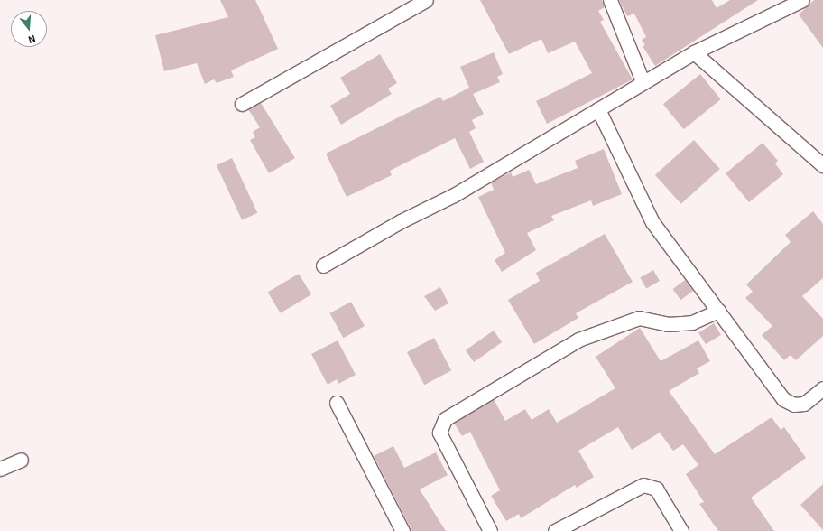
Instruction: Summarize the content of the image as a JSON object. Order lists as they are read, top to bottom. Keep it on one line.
{"north":"bottom"}
